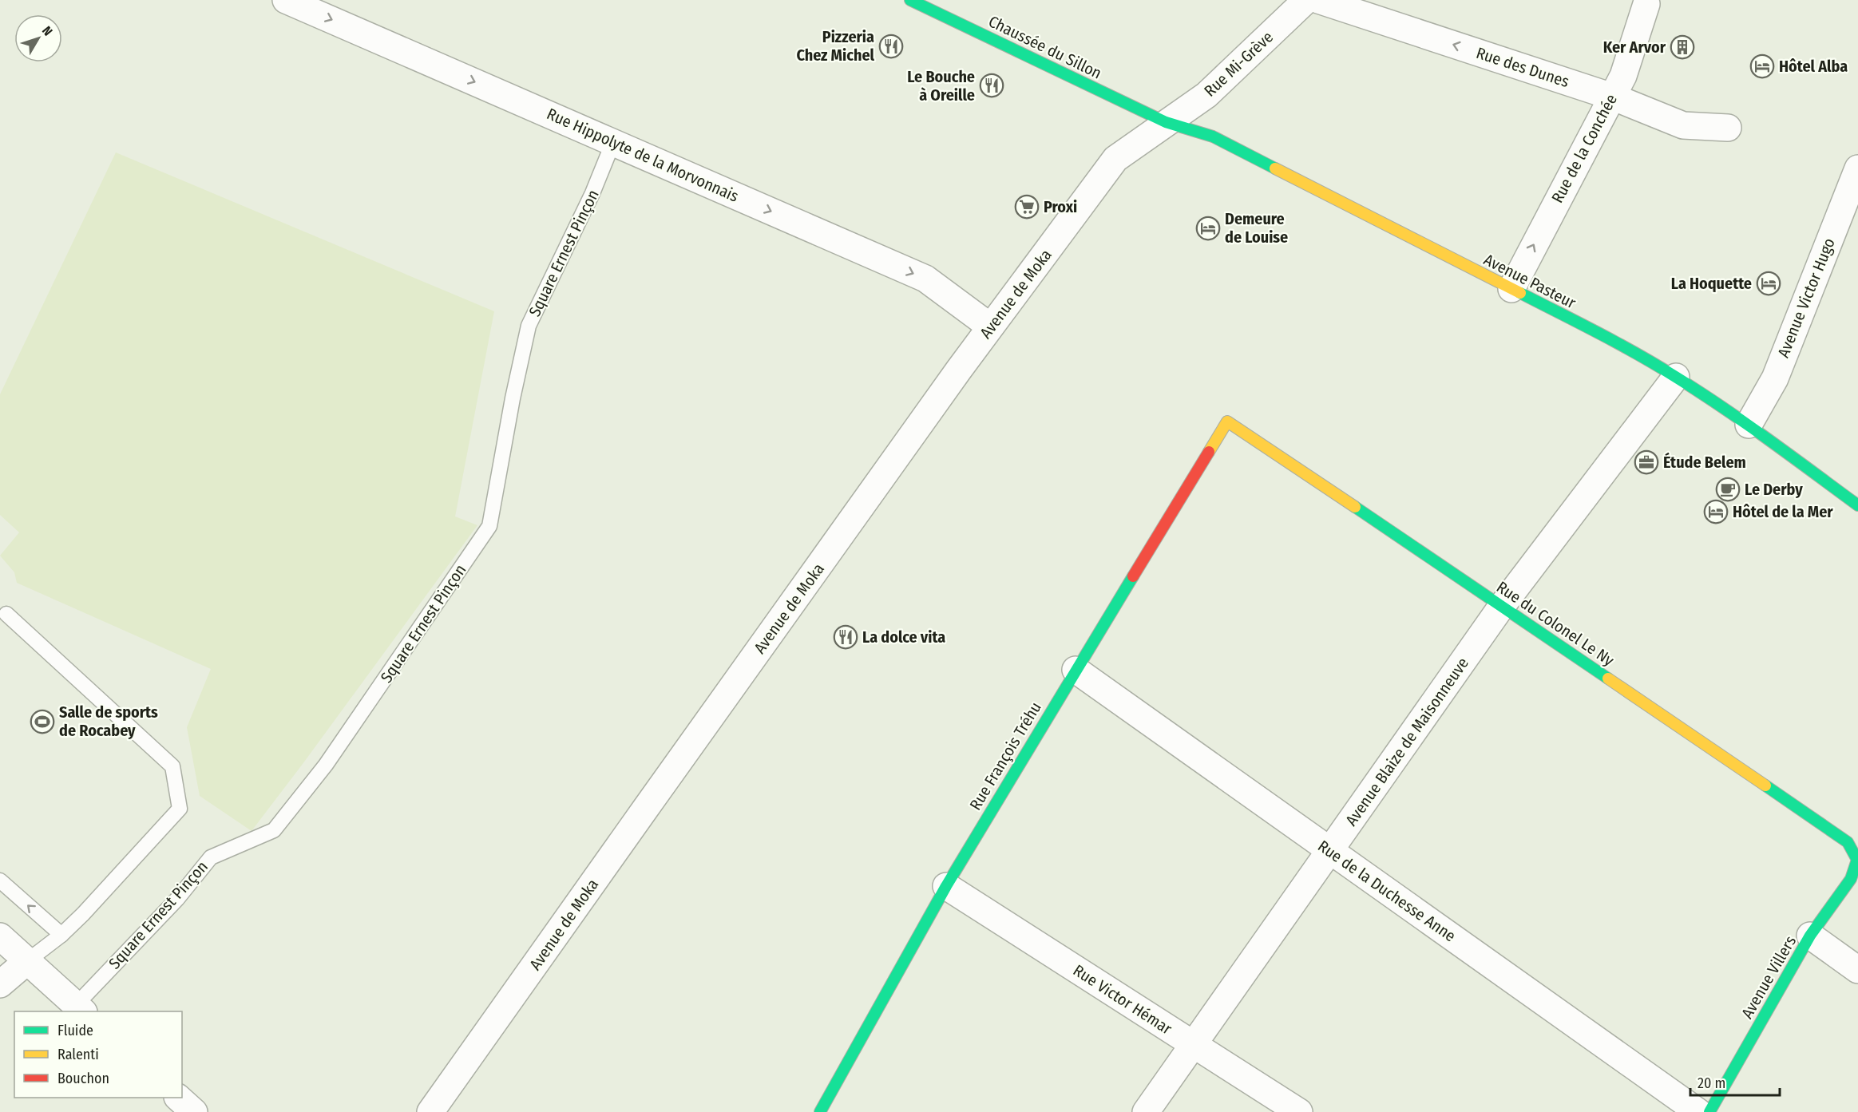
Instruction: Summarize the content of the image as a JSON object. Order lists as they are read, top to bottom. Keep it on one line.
{"streets":{"street":["Chaussée du Sillon","Rue Mi-Grève","Rue des Dunes","Rue de la Conchée","Rue Hippolyte de la Morvonnais","Avenue Pasteur","Avenue de Moka","Avenue Victor Hugo","Rue du Colonel Le Ny","Avenue Blaize de Maisonneuve","Rue François Tréhu","Rue de la Duchesse Anne","Avenue Villers","Rue Victor Hémar"],"lane":["Square Ernest Pinçon"]},"crossings":[["Chaussée du Sillon","Rue Mi-Grève"],["Chaussée du Sillon","Avenue Pasteur"],["Chaussée du Sillon","Avenue de Moka"],["Rue Mi-Grève","Avenue Pasteur"],["Rue Mi-Grève","Avenue de Moka"],["Rue des Dunes","Rue de la Conchée"],["Rue de la Conchée","Avenue Pasteur"],["Rue Hippolyte de la Morvonnais","Square Ernest Pinçon"],["Rue Hippolyte de la Morvonnais","Avenue de Moka"],["Avenue Pasteur","Avenue de Moka"],["Avenue Pasteur","Avenue Victor Hugo"],["Avenue Pasteur","Avenue Blaize de Maisonneuve"],["Rue du Colonel Le Ny","Avenue Blaize de Maisonneuve"],["Rue du Colonel Le Ny","Rue François Tréhu"],["Rue du Colonel Le Ny","Avenue Villers"],["Avenue Blaize de Maisonneuve","Rue de la Duchesse Anne"],["Avenue Blaize de Maisonneuve","Rue Victor Hémar"],["Rue François Tréhu","Rue de la Duchesse Anne"],["Rue François Tréhu","Rue Victor Hémar"]],"one_way":["Rue des Dunes","Rue de la Conchée","Rue Hippolyte de la Morvonnais"],"places":{"restaurant":["Pizzeria Chez Michel","Le Bouche à Oreille","La dolce vita"],"building":["Ker Arvor"],"hotel":["Hôtel Alba","Demeure de Louise","La Hoquette","Hôtel de la Mer"],"supermarket":["Proxi"],"office":["Étude Belem"],"cafe":["Le Derby"],"sports":["Salle de sports de Rocabey"]},"legend":["Fluide","Ralenti","Bouchon"],"scale_bar":"20 m","north":"top right"}
